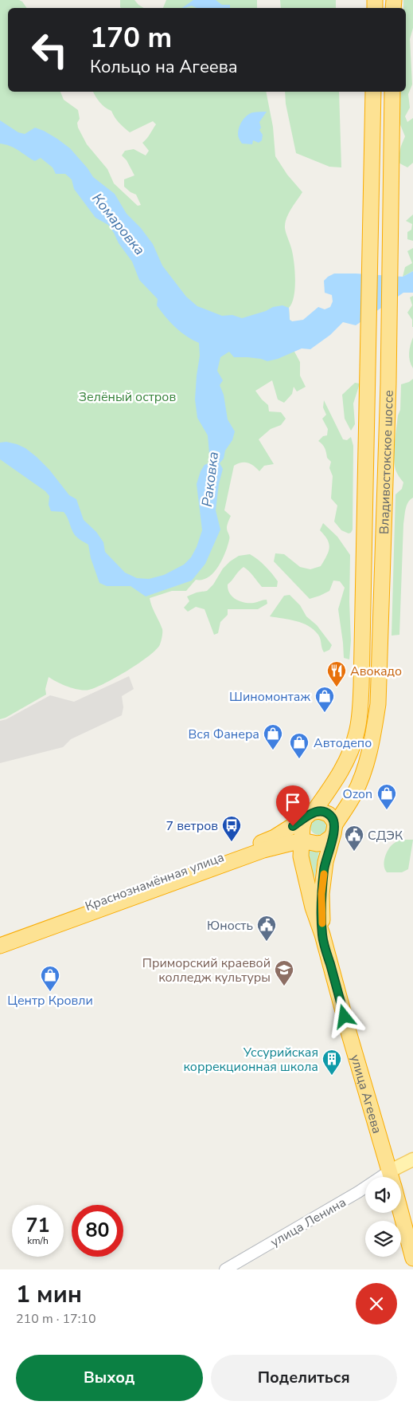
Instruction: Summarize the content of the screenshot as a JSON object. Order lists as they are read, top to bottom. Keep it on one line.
{"streets":{"highway":["Владивостокское шоссе","Краснознамённая улица","улица Агеева"],"main road":["улица Ленина"]},"crossings":[["Владивостокское шоссе","Краснознамённая улица"],["Владивостокское шоссе","улица Агеева"],["Краснознамённая улица","улица Агеева"]],"water":["Комаровка","Раковка"],"parks":["Зелёный остров"],"places":{"restaurant":["Авокадо"],"shop":["Шиномонтаж","Вся Фанера","Автодепо","Ozon","Центр Кровли"],"bus stop":["7 ветров"],"public building":["СДЭК","Юность"],"school or university":["Приморский краевой колледж культуры"],"building":["Уссурийская коррекционная школа"]},"page":{"turn":["170 m","Кольцо на Агеева"],"speed":"71 km/h","limit":"80","heading":["1 мин","210 m · 17:10"],"buttons":["Выход","Поделиться"]}}
